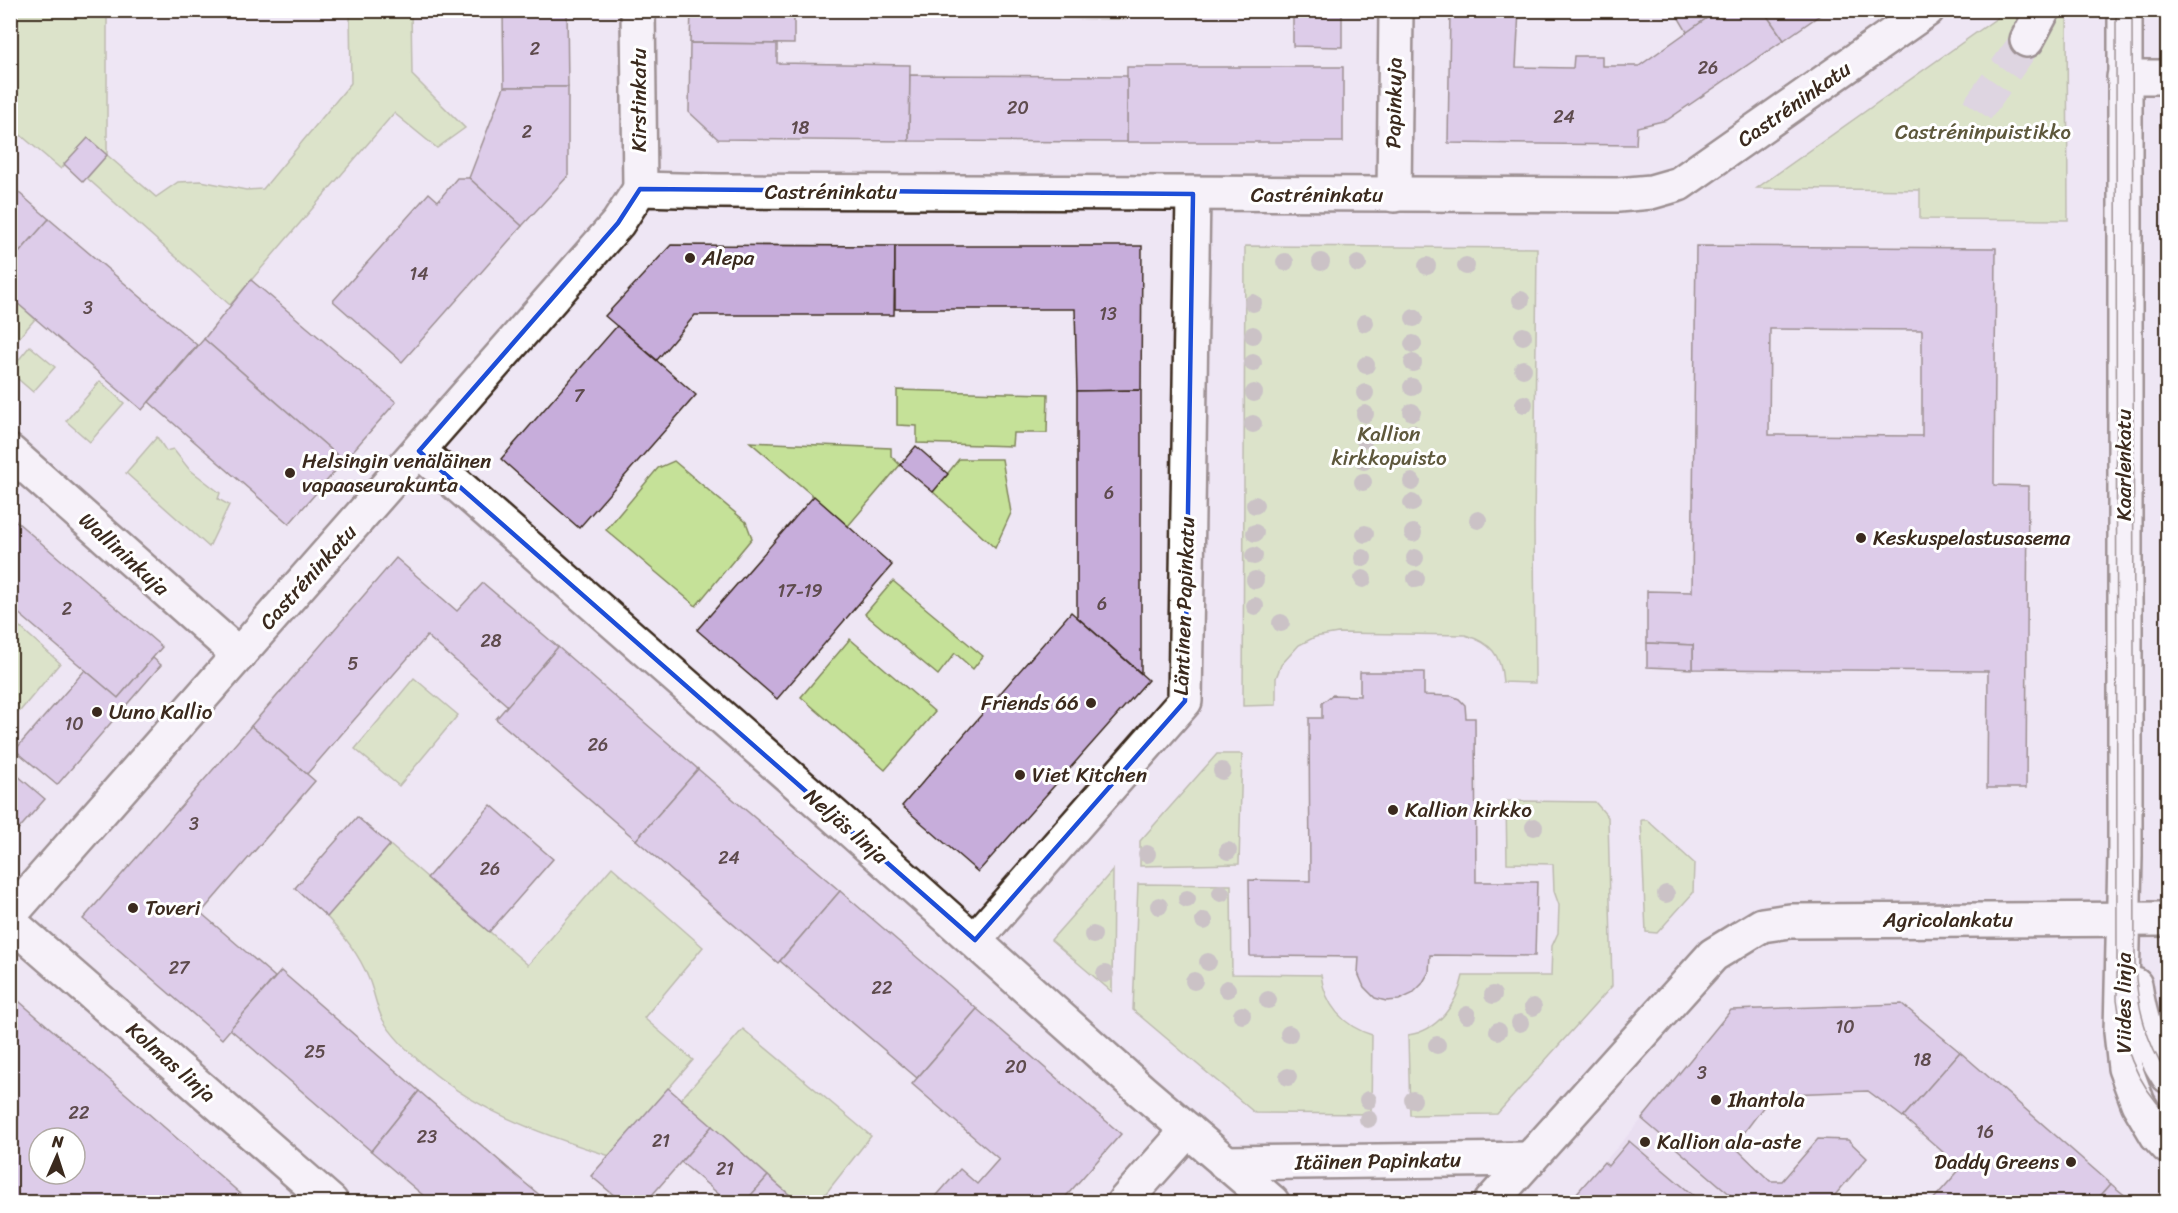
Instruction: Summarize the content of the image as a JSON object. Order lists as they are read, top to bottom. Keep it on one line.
{"streets":{"street":["Kirstinkatu","Papinkuja","Castréninkatu","Kaarlenkatu","Wallininkuja","Läntinen Papinkatu","Neljäs linja","Agricolankatu","Viides linja","Kolmas linja","Itäinen Papinkatu"]},"crossings":[["Kirstinkatu","Castréninkatu"],["Papinkuja","Castréninkatu"],["Castréninkatu","Wallininkuja"],["Castréninkatu","Läntinen Papinkatu"],["Castréninkatu","Neljäs linja"],["Kaarlenkatu","Agricolankatu"],["Kaarlenkatu","Viides linja"],["Läntinen Papinkatu","Neljäs linja"],["Neljäs linja","Itäinen Papinkatu"],["Agricolankatu","Viides linja"],["Agricolankatu","Itäinen Papinkatu"]],"parks":["Castréninpuistikko","Kallion kirkkopuisto"],"places":["Alepa","Helsingin venäläinen vapaaseurakunta","Keskuspelastusasema","Friends 66","Uuno Kallio","Viet Kitchen","Kallion kirkko","Toveri","Ihantola","Kallion ala-aste","Daddy Greens"],"house_numbers":["2","26","20","24","18","2","14","3","13","7","6","17-19","6","2","28","5","10","26","3","24","26","27","22","10","25","18","20","3","22","16","23","21","21"],"north":"top"}
